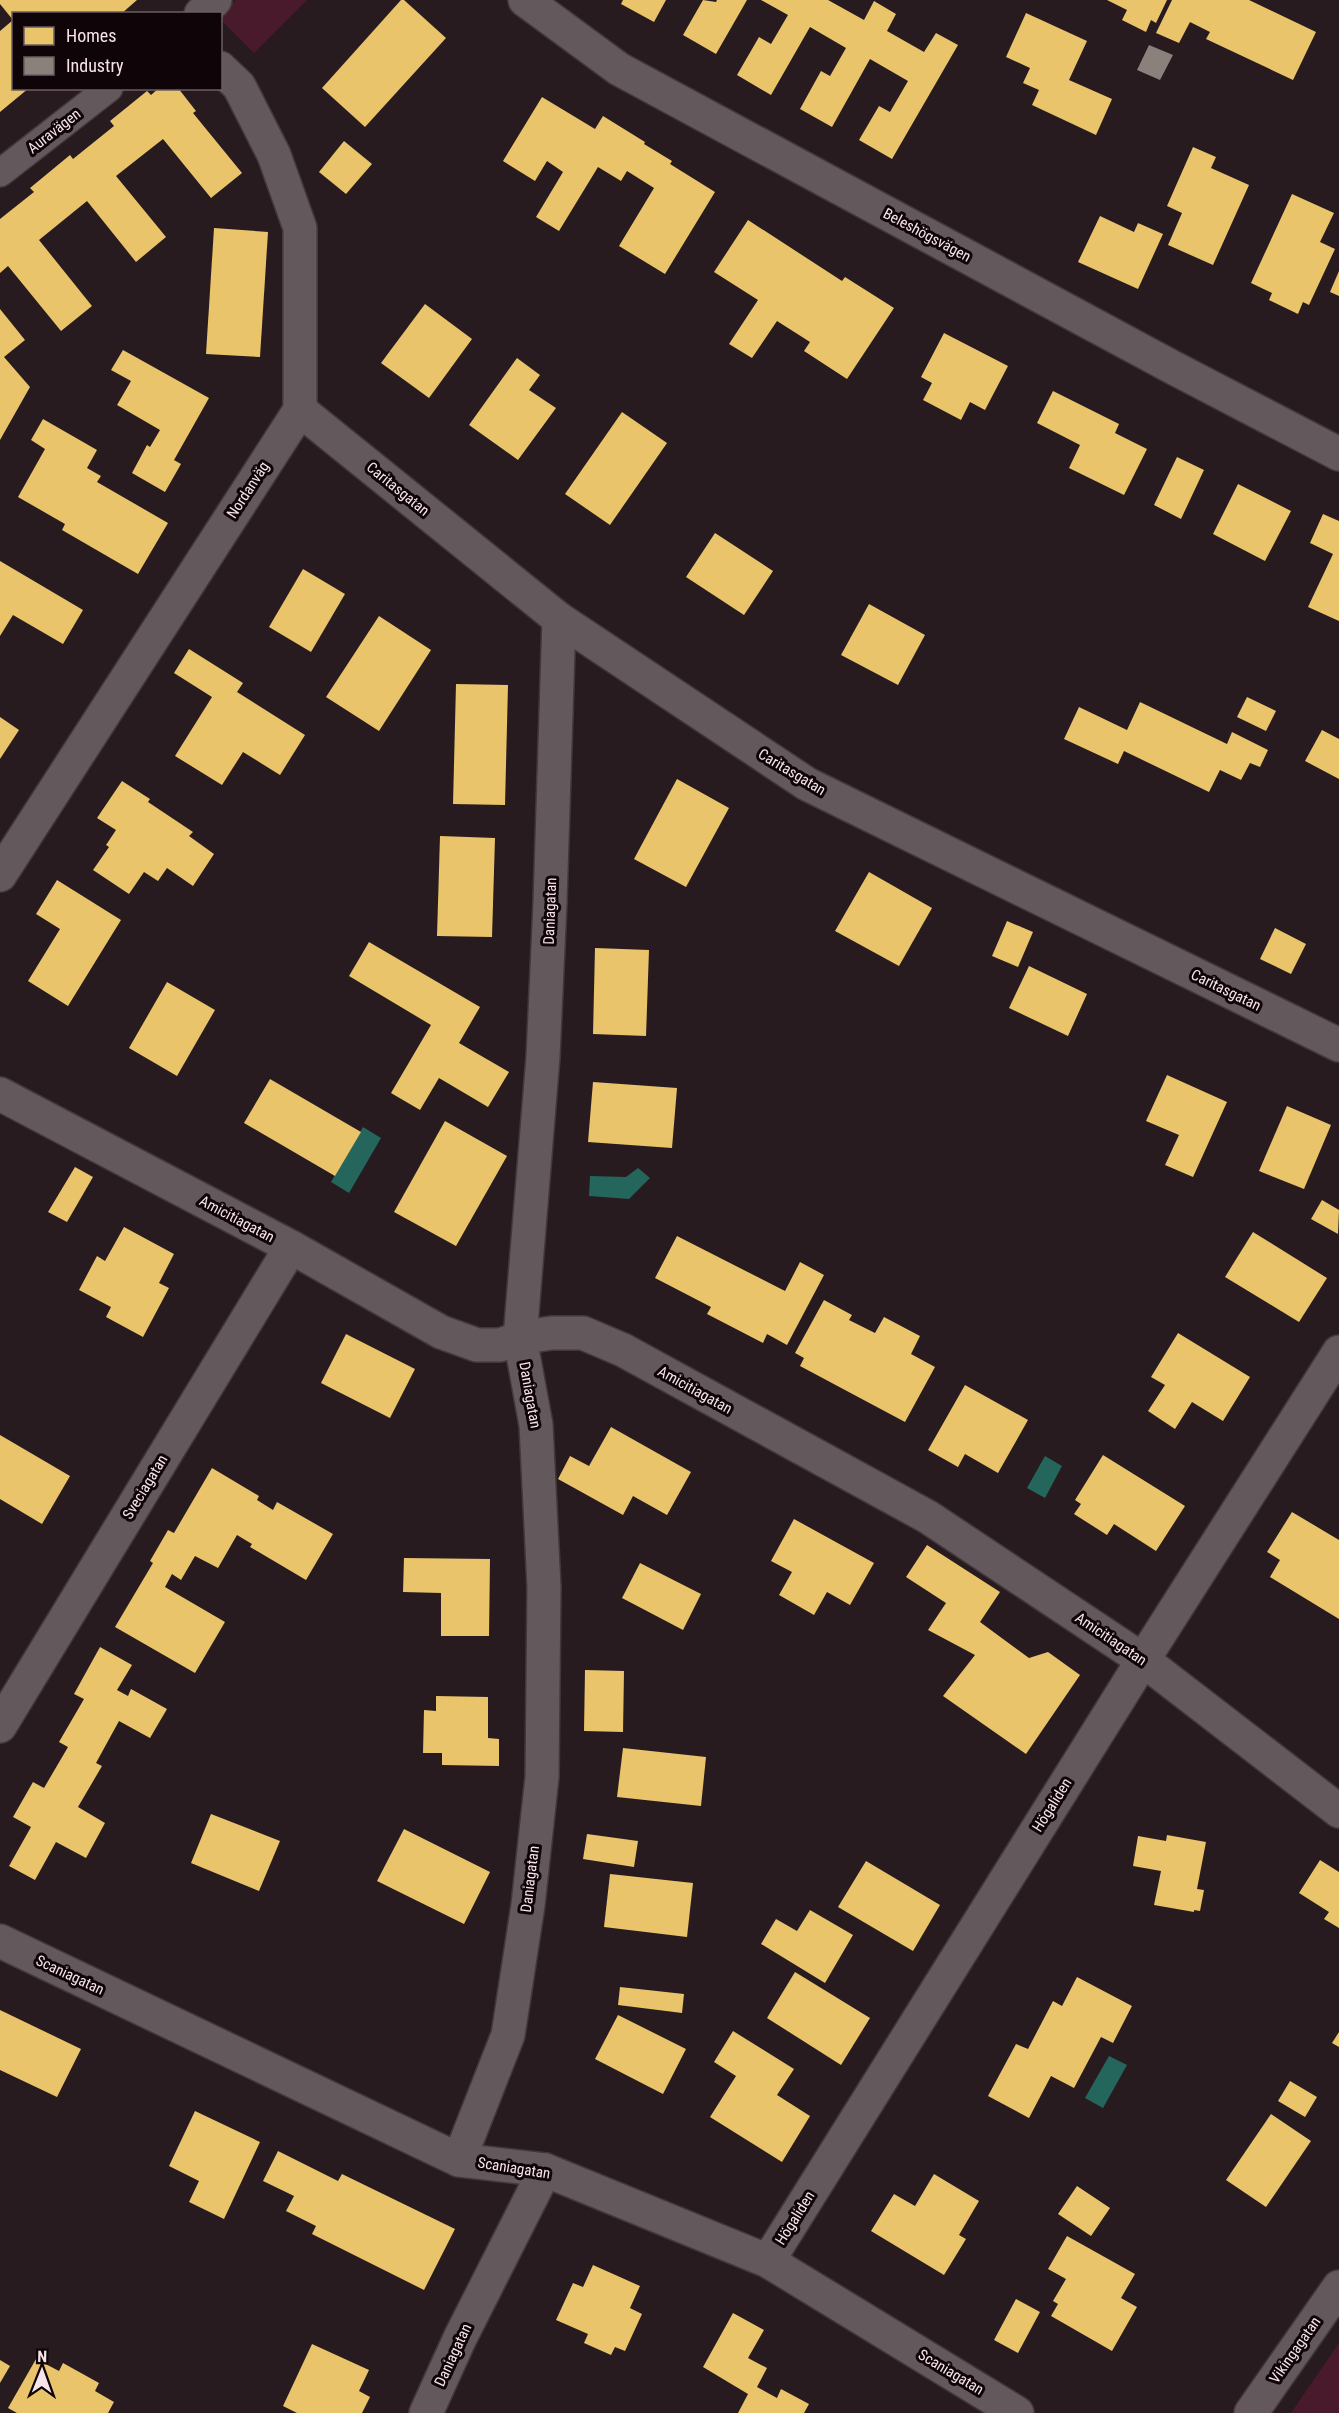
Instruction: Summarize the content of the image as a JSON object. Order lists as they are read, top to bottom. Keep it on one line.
{"streets":{"street":["Auravägen","Beleshögsvägen","Caritasgatan","Nordanväg","Daniagatan","Amicitiagatan","Sveciagatan","Högaliden","Scaniagatan","Vikingagatan"]},"crossings":[["Caritasgatan","Nordanväg"],["Caritasgatan","Daniagatan"],["Daniagatan","Amicitiagatan"],["Daniagatan","Scaniagatan"],["Amicitiagatan","Sveciagatan"],["Amicitiagatan","Högaliden"],["Högaliden","Scaniagatan"]],"legend":["Homes","Industry"],"north":"top"}
